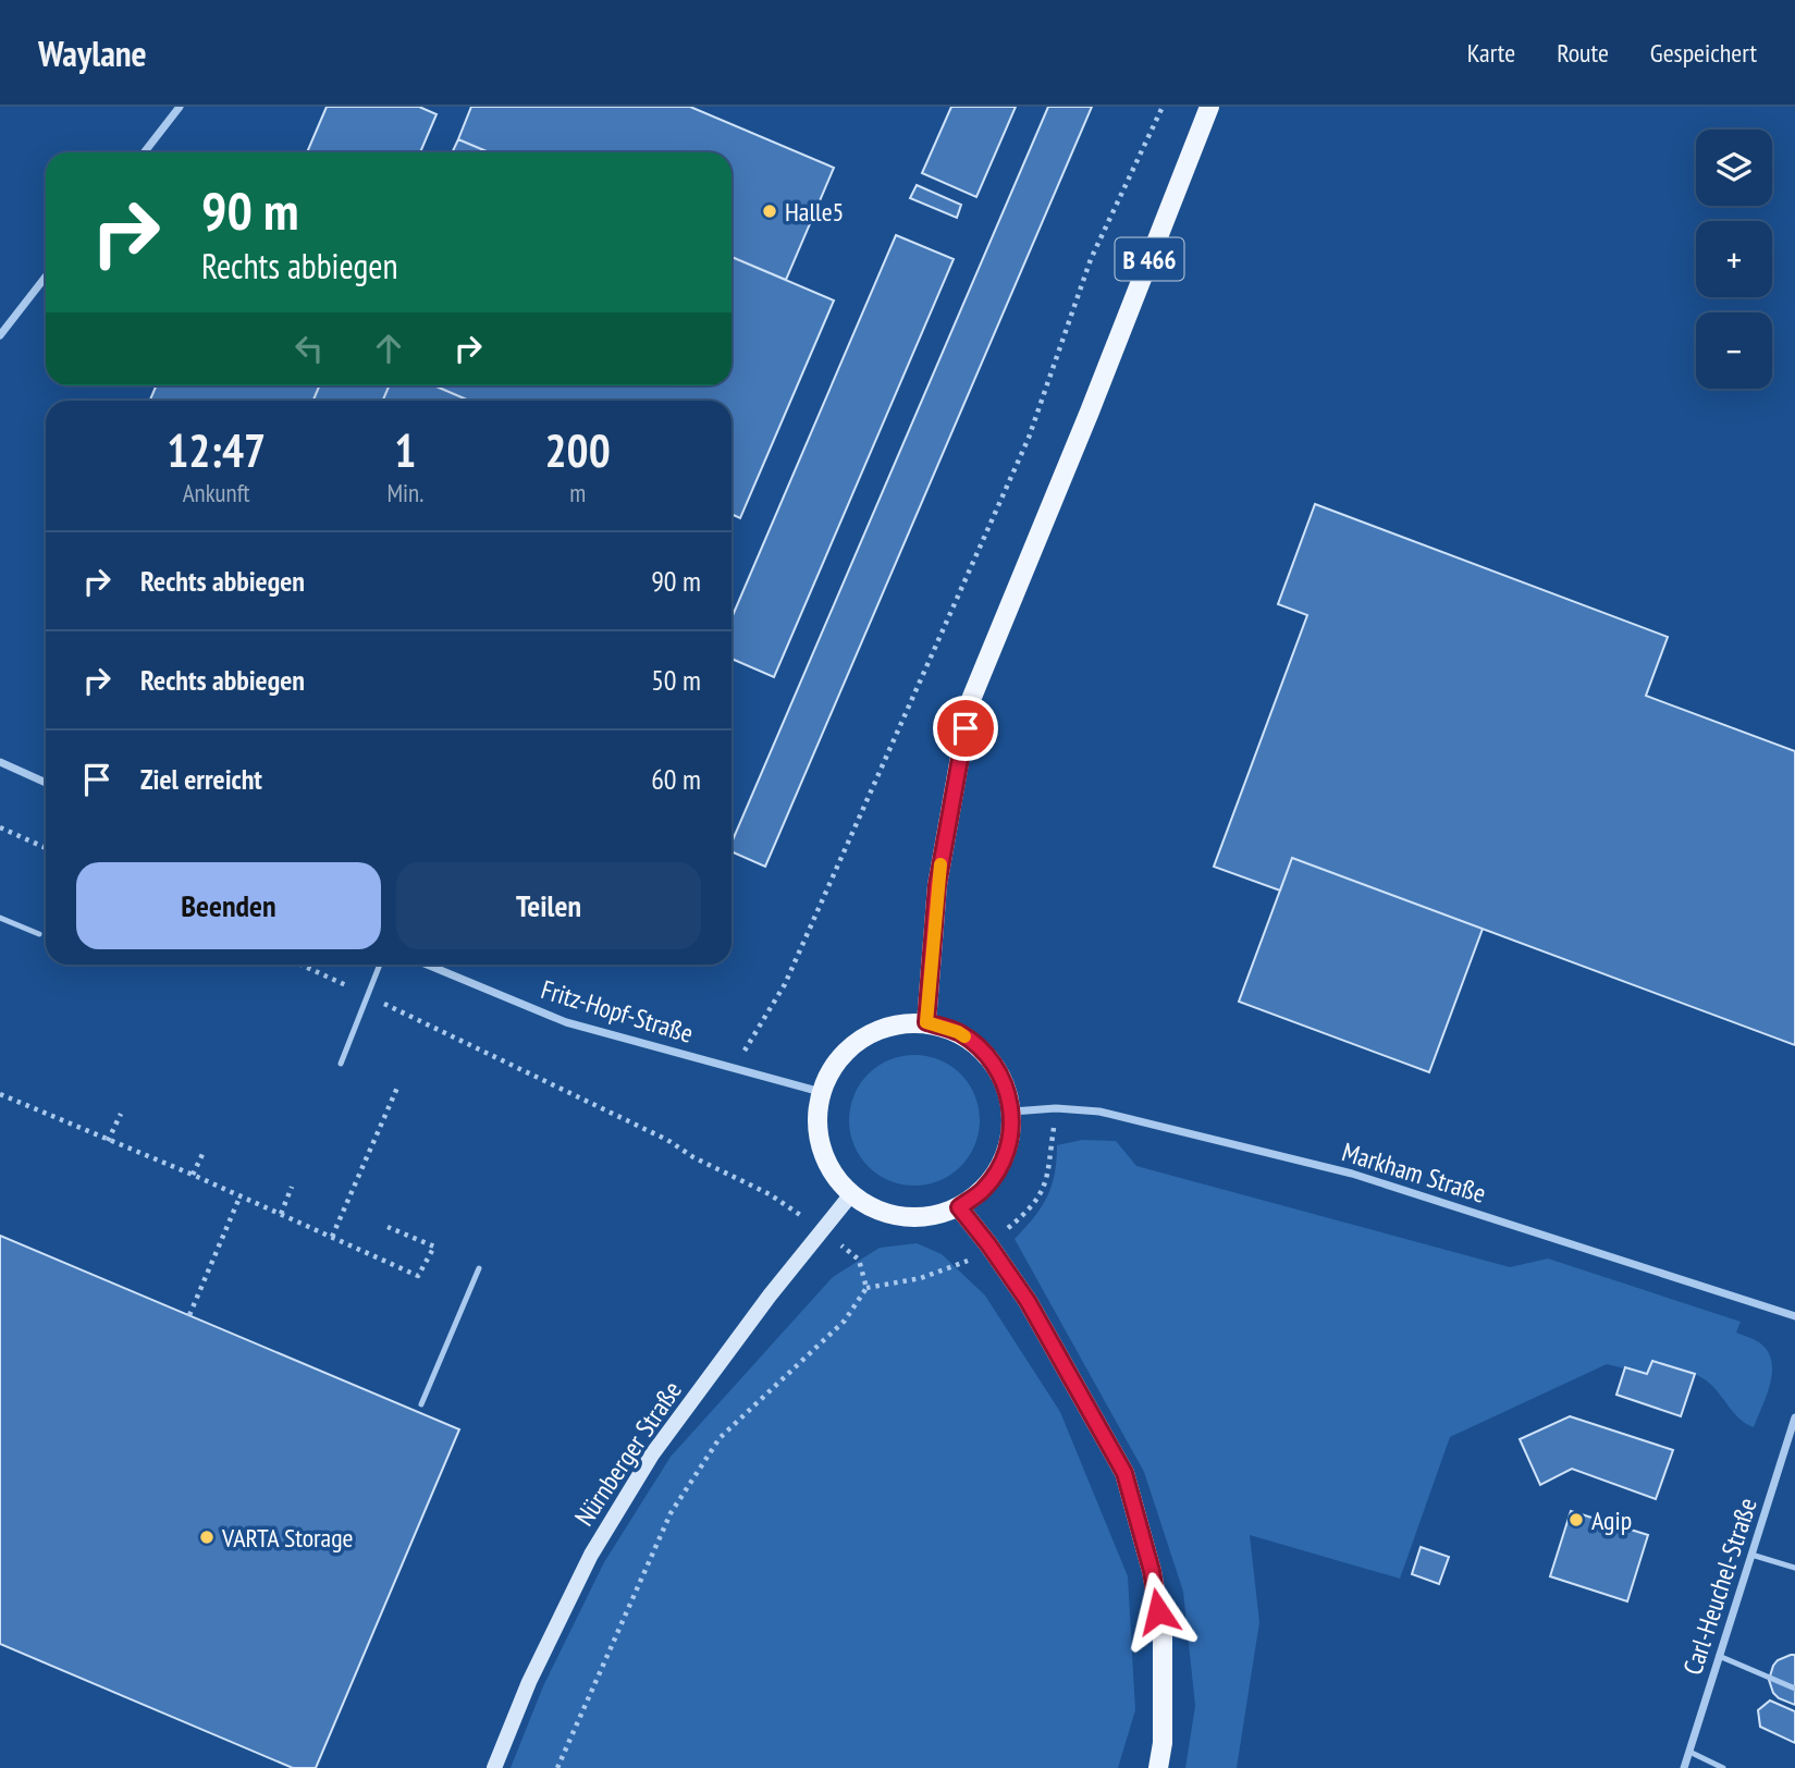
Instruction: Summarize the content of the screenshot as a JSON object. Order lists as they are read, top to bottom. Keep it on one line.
{"streets":{"main road":["B 466","Nürnberger Straße"],"street":["Fritz-Hopf-Straße","Markham Straße","Carl-Heuchel-Straße"]},"crossings":[["B 466","Fritz-Hopf-Straße"],["B 466","Markham Straße"],["B 466","Nürnberger Straße"],["Fritz-Hopf-Straße","Markham Straße"],["Fritz-Hopf-Straße","Nürnberger Straße"],["Markham Straße","Nürnberger Straße"]],"places":["Halle5","Agip","VARTA Storage"],"page":{"header":"Waylane","nav":["Karte","Route","Gespeichert"],"map_buttons":["+","−"],"turn":["90 m","Rechts abbiegen"],"eta":["12:47","Ankunft","1","Min.","200","m"],"list":[{"name":"Rechts abbiegen","value":"90 m"},{"name":"Rechts abbiegen","value":"50 m"},{"name":"Ziel erreicht","value":"60 m"}],"buttons":["Beenden","Teilen"]}}
